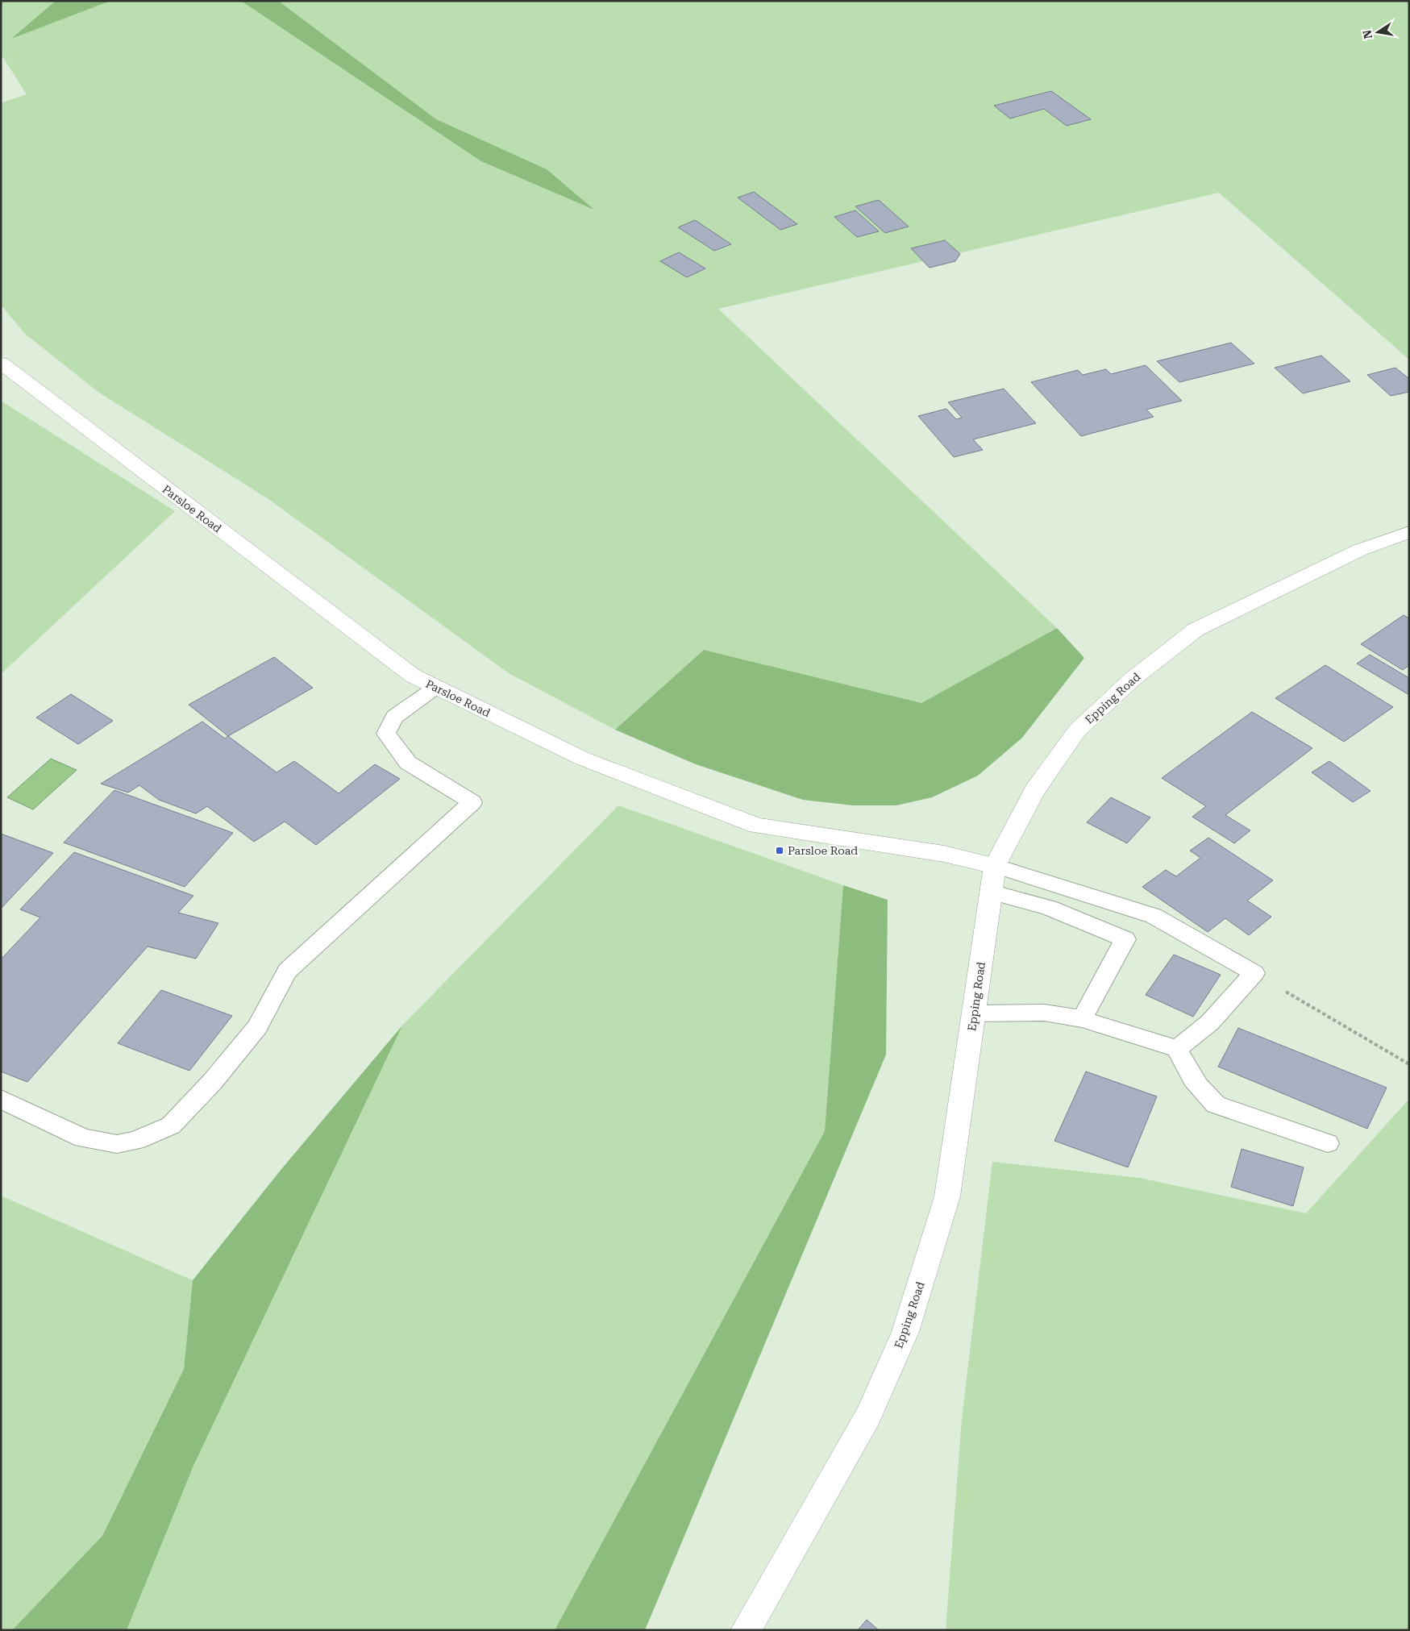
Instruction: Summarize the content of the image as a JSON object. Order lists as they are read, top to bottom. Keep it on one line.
{"streets":{"main road":["Parsloe Road","Epping Road"]},"crossings":[["Parsloe Road","Epping Road"]],"places":{"transit":["Parsloe Road"]},"north":"left"}
